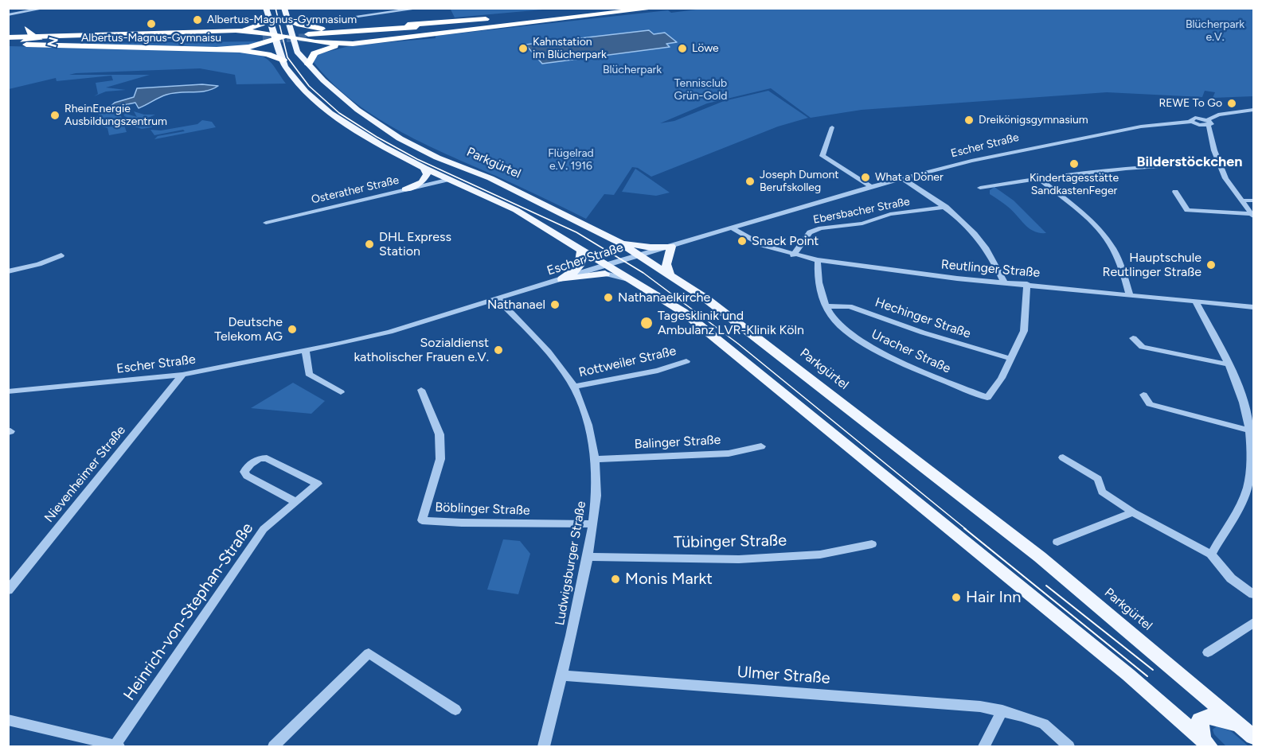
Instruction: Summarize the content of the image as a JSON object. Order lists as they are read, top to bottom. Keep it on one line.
{"streets":{"main road":["Parkgürtel"],"street":["Escher Straße","Osterather Straße","Ebersbacher Straße","Reutlinger Straße","Hechinger Straße","Uracher Straße","Rottweiler Straße","Balinger Straße","Nievenheimer Straße","Böblinger Straße","Tübinger Straße","Ludwigsburger Straße","Heinrich-von-Stephan-Straße","Ulmer Straße"]},"crossings":[["Escher Straße","Parkgürtel"],["Escher Straße","Reutlinger Straße"],["Escher Straße","Nievenheimer Straße"],["Escher Straße","Ludwigsburger Straße"],["Parkgürtel","Osterather Straße"],["Ebersbacher Straße","Reutlinger Straße"],["Reutlinger Straße","Uracher Straße"],["Hechinger Straße","Uracher Straße"],["Rottweiler Straße","Ludwigsburger Straße"],["Balinger Straße","Ludwigsburger Straße"],["Böblinger Straße","Ludwigsburger Straße"],["Tübinger Straße","Ludwigsburger Straße"],["Ludwigsburger Straße","Ulmer Straße"]],"districts":["Bilderstöckchen"],"parks":["Blücherpark e.V.","Blücherpark","Tennisclub Grün-Gold","Flügelrad e.V. 1916"],"places":["Albertus-Magnus-Gymnasium","Albertus-Magnus-Gymnaisu","Kahnstation im Blücherpark","Löwe","REWE To Go","RheinEnergie Ausbildungszentrum","Dreikönigsgymnasium","Kindertagesstätte SandkastenFeger","What a Döner","Joseph Dumont Berufskolleg","Snack Point","DHL Express Station","Hauptschule Reutlinger Straße","Nathanaelkirche","Nathanael","Tagesklinik und Ambulanz LVR-Klinik Köln","Deutsche Telekom AG","Sozialdienst katholischer Frauen e.V.","Monis Markt","Hair Inn"],"north":"right"}
